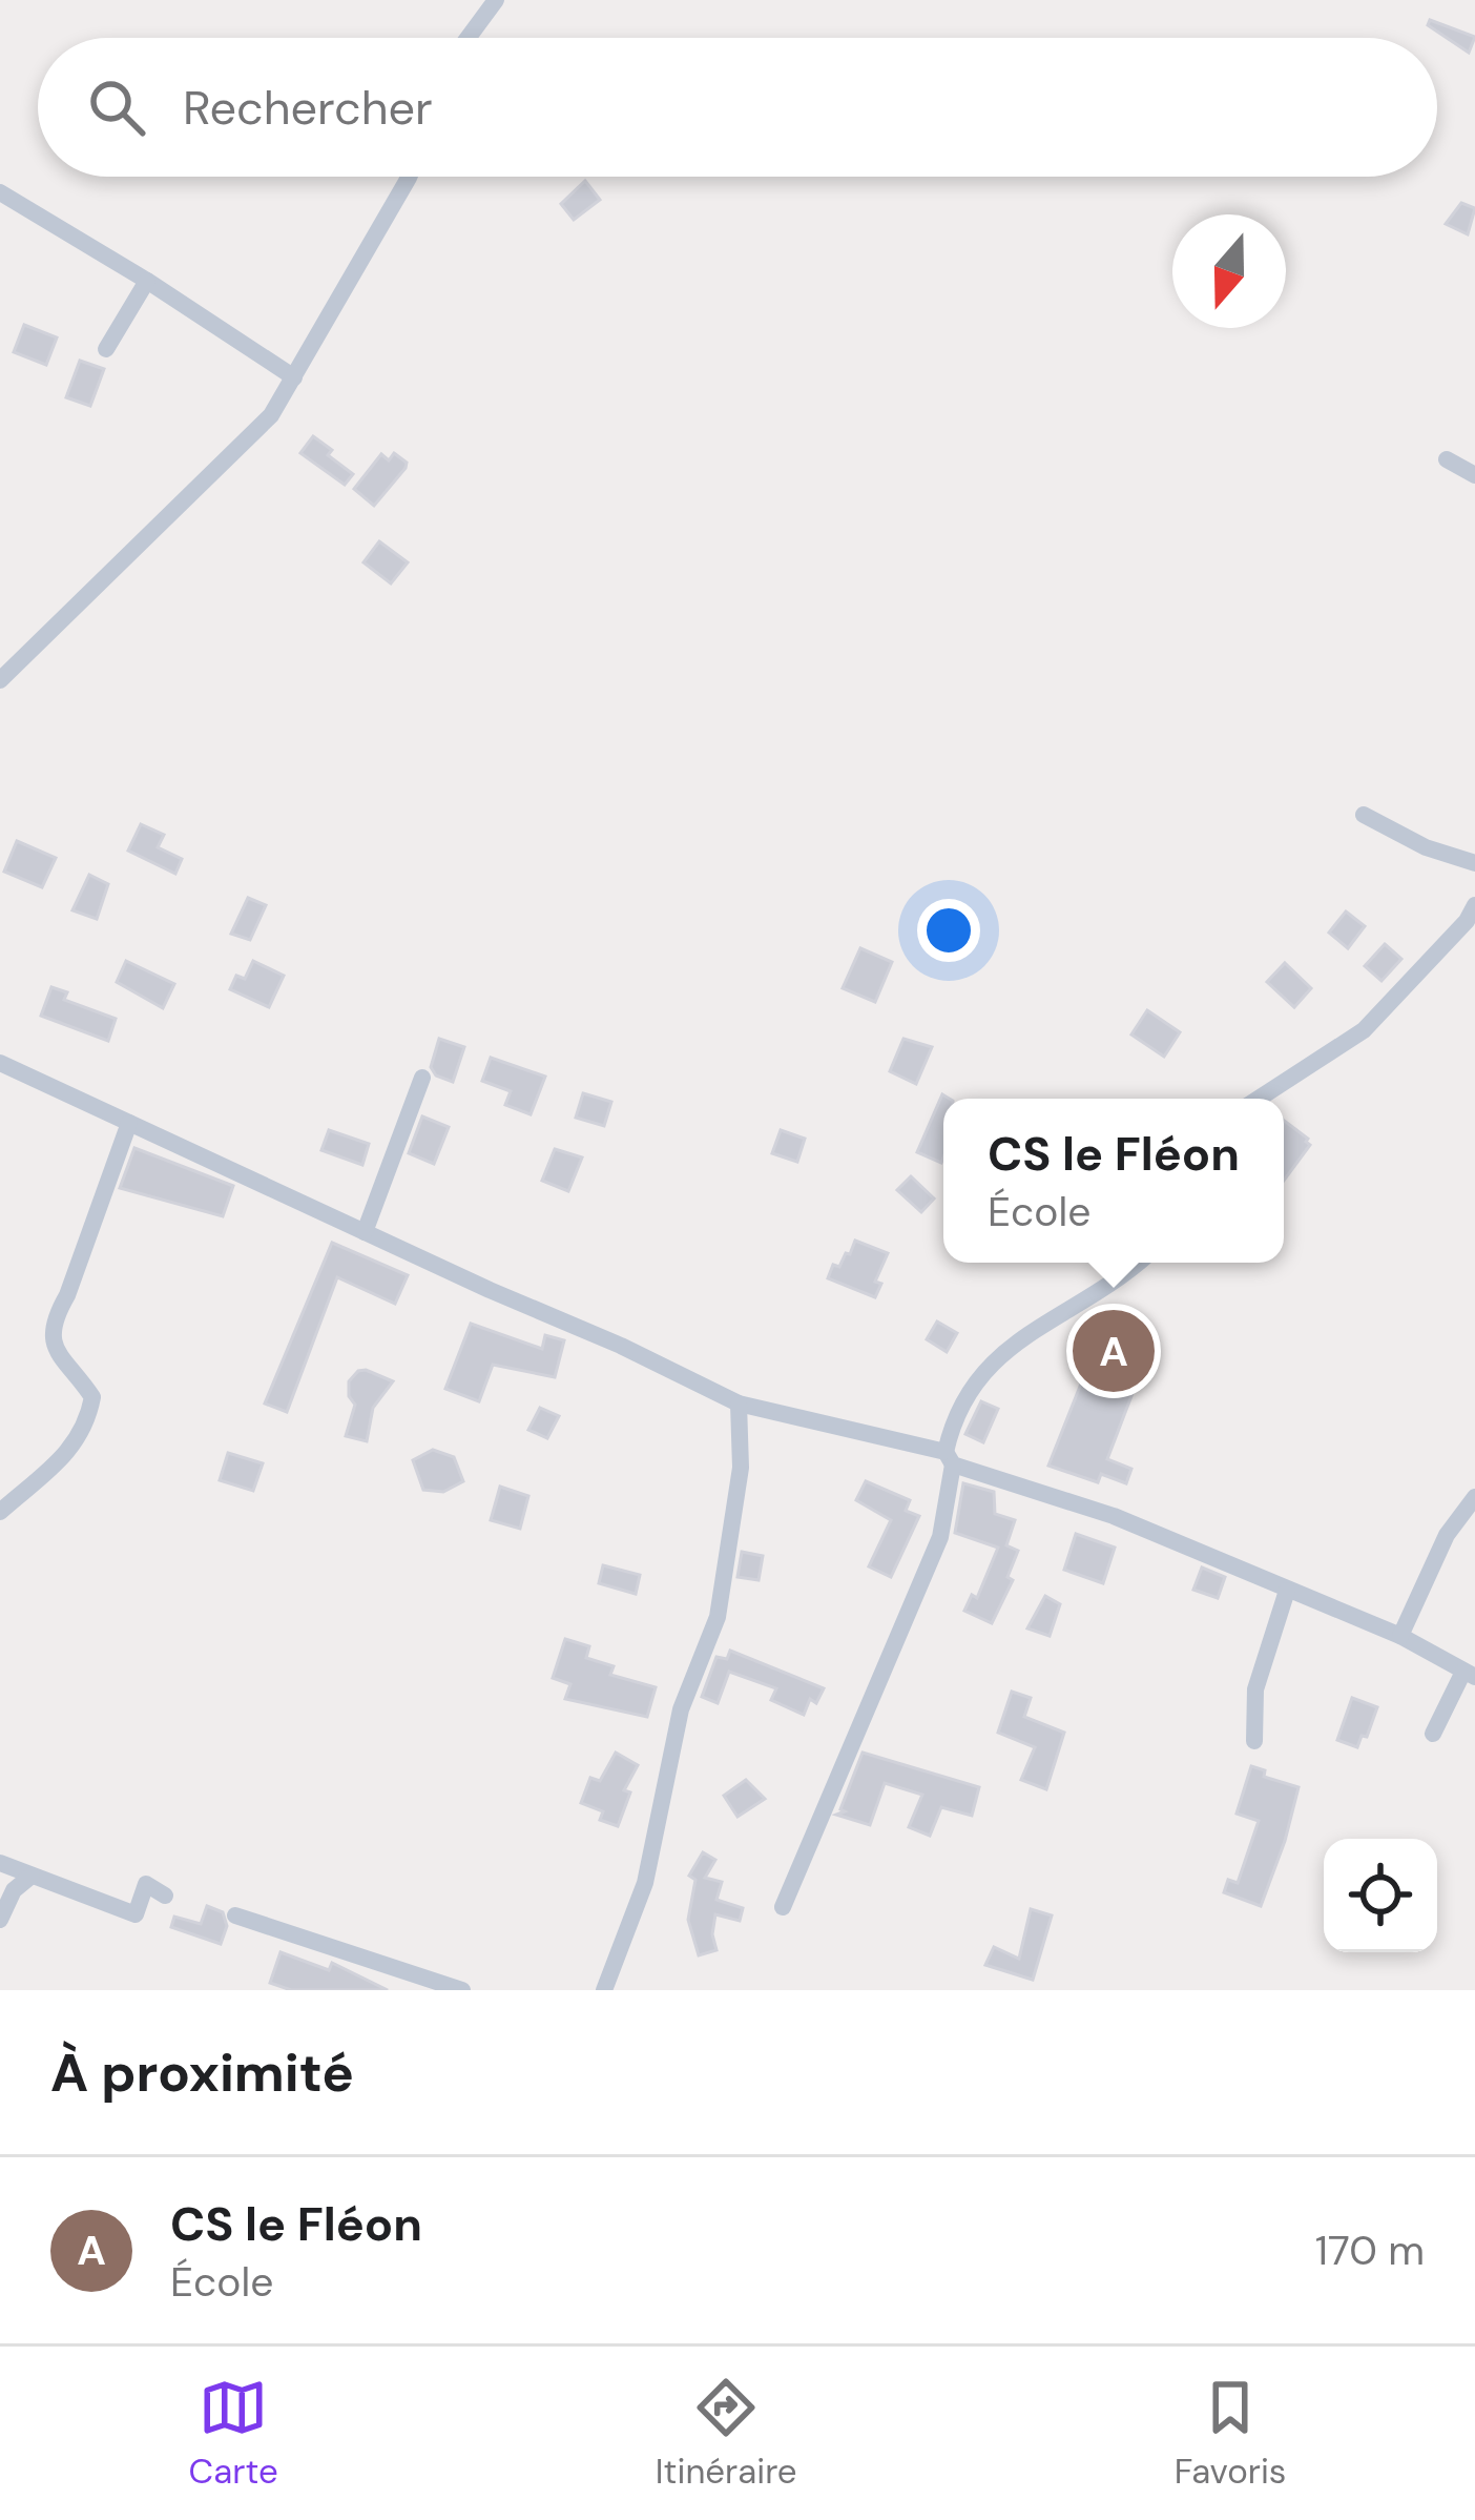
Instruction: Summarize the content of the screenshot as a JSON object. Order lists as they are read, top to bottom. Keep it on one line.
{"north":"bottom","page":{"search":"Rechercher","popup":["CS le Fléon","École"],"pins":"A","heading":"À proximité","list":[{"mark":"A","name":"CS le Fléon","note":"École","value":"170 m"}],"nav":["Carte","Itinéraire","Favoris"]}}
